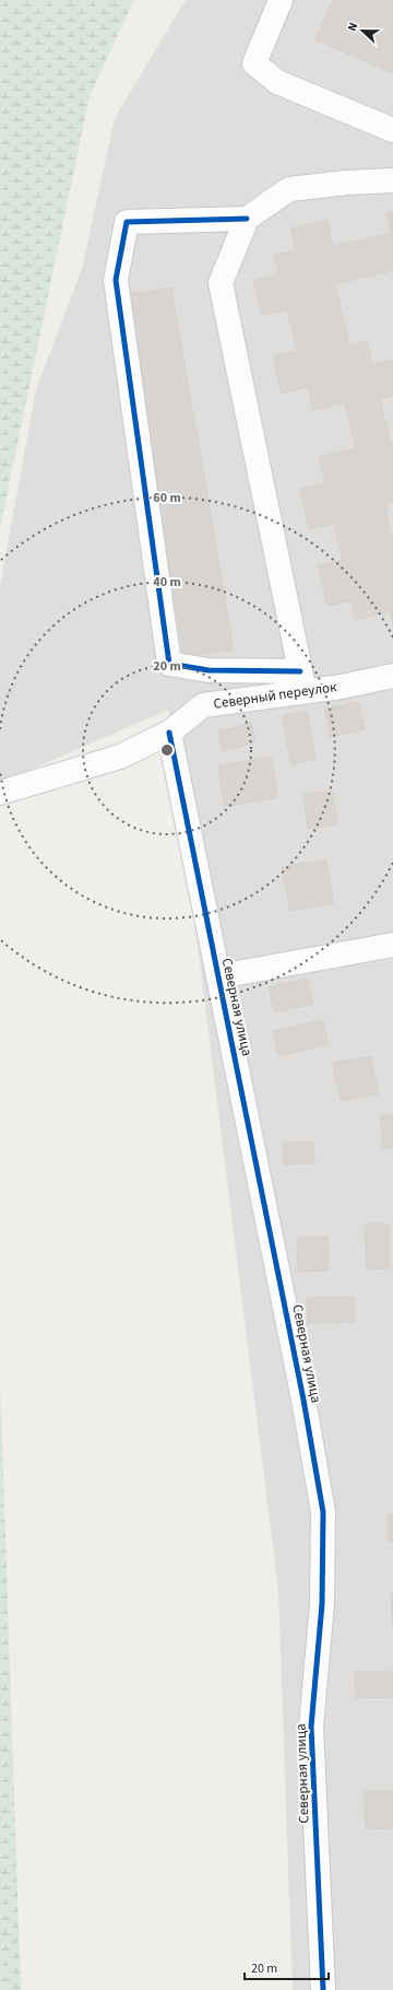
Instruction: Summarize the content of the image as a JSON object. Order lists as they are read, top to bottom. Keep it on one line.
{"streets":{"street":["Северный переулок","Северная улица"]},"crossings":[["Северный переулок","Северная улица"]],"scale_bar":"20 m","north":"left","rings":["60 m","40 m","20 m"]}
